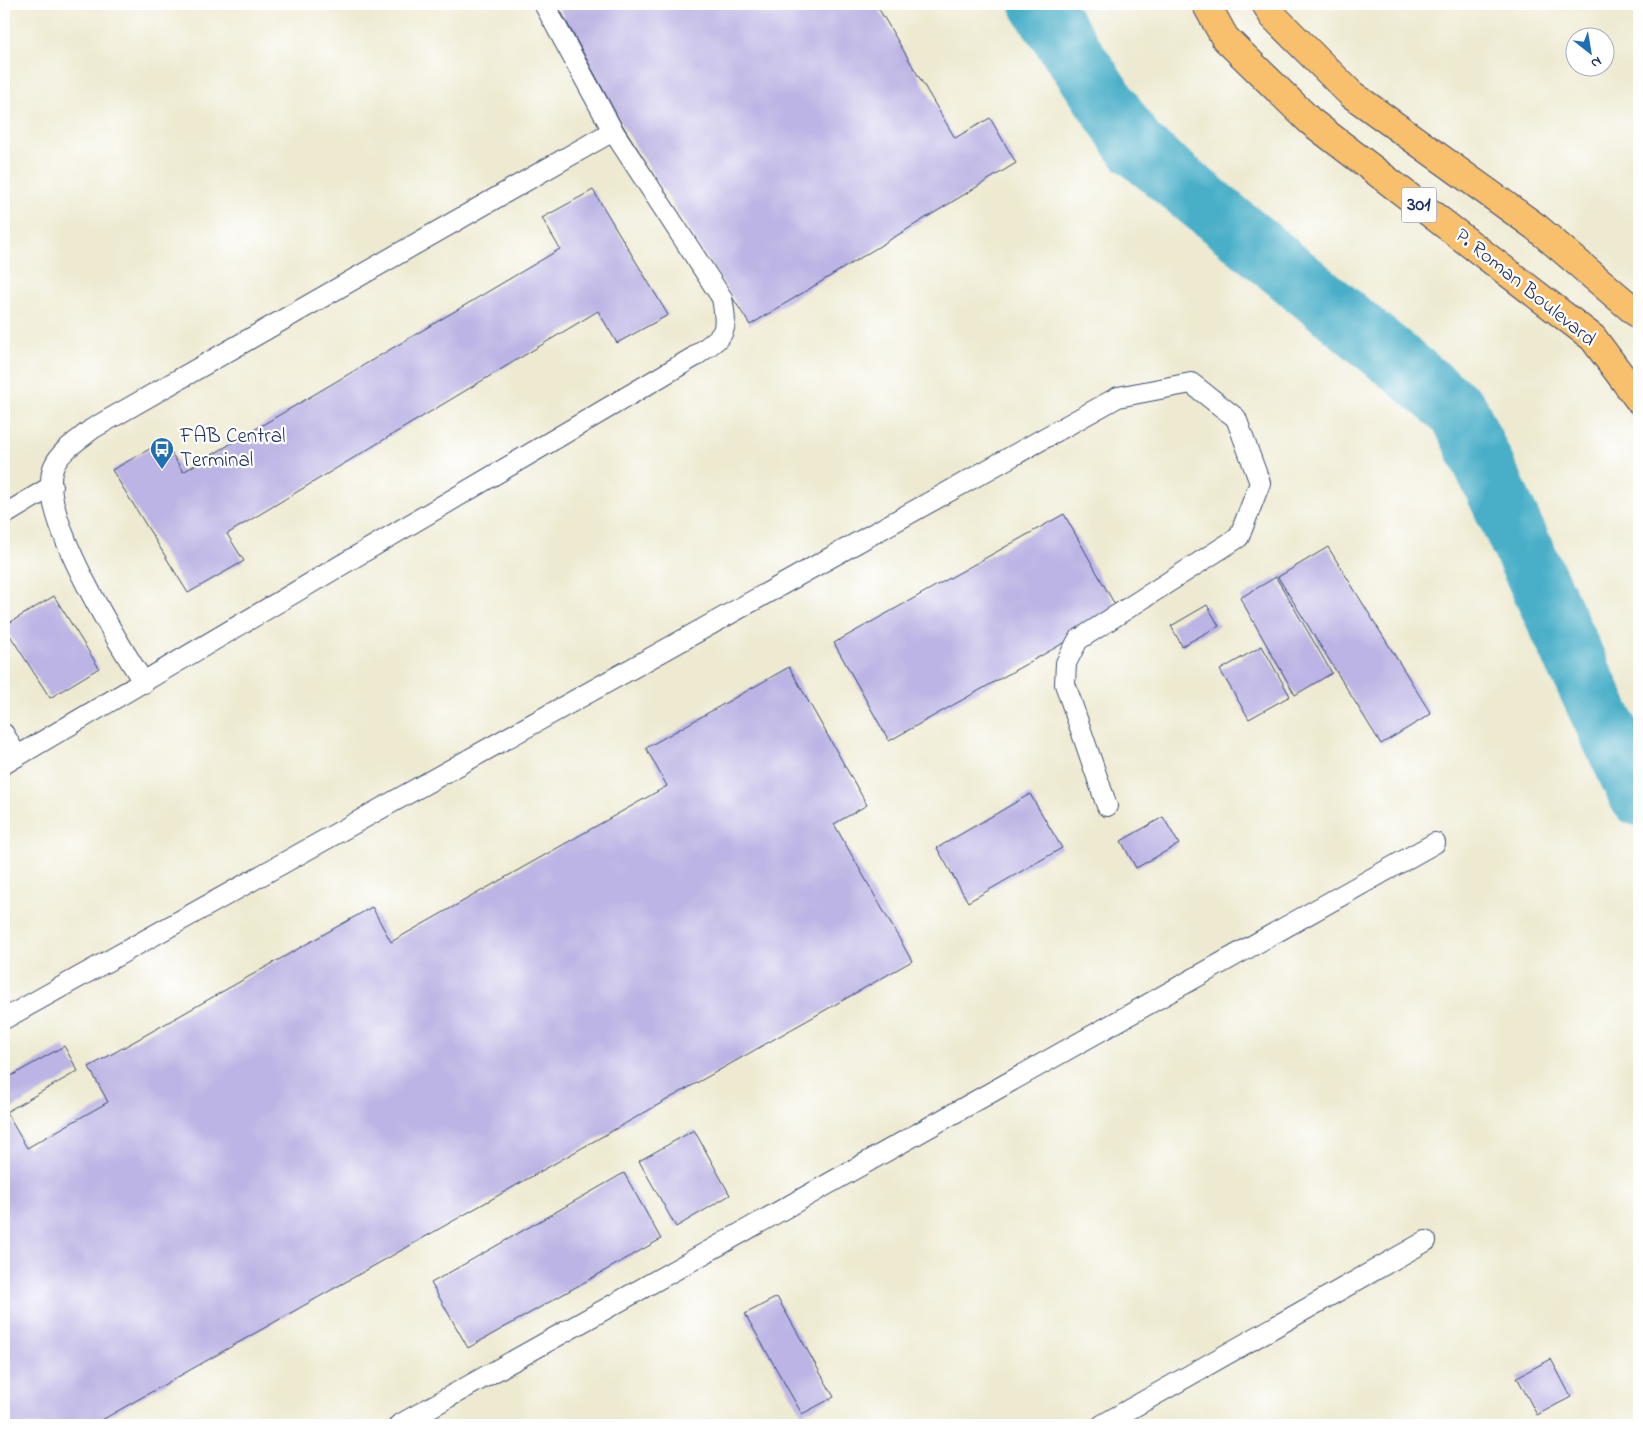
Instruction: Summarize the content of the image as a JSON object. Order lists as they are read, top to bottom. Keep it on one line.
{"streets":{"main road":["301","P. Roman Boulevard"]},"places":{"bus stop":["FAB Central Terminal"]},"north":"bottom right"}
